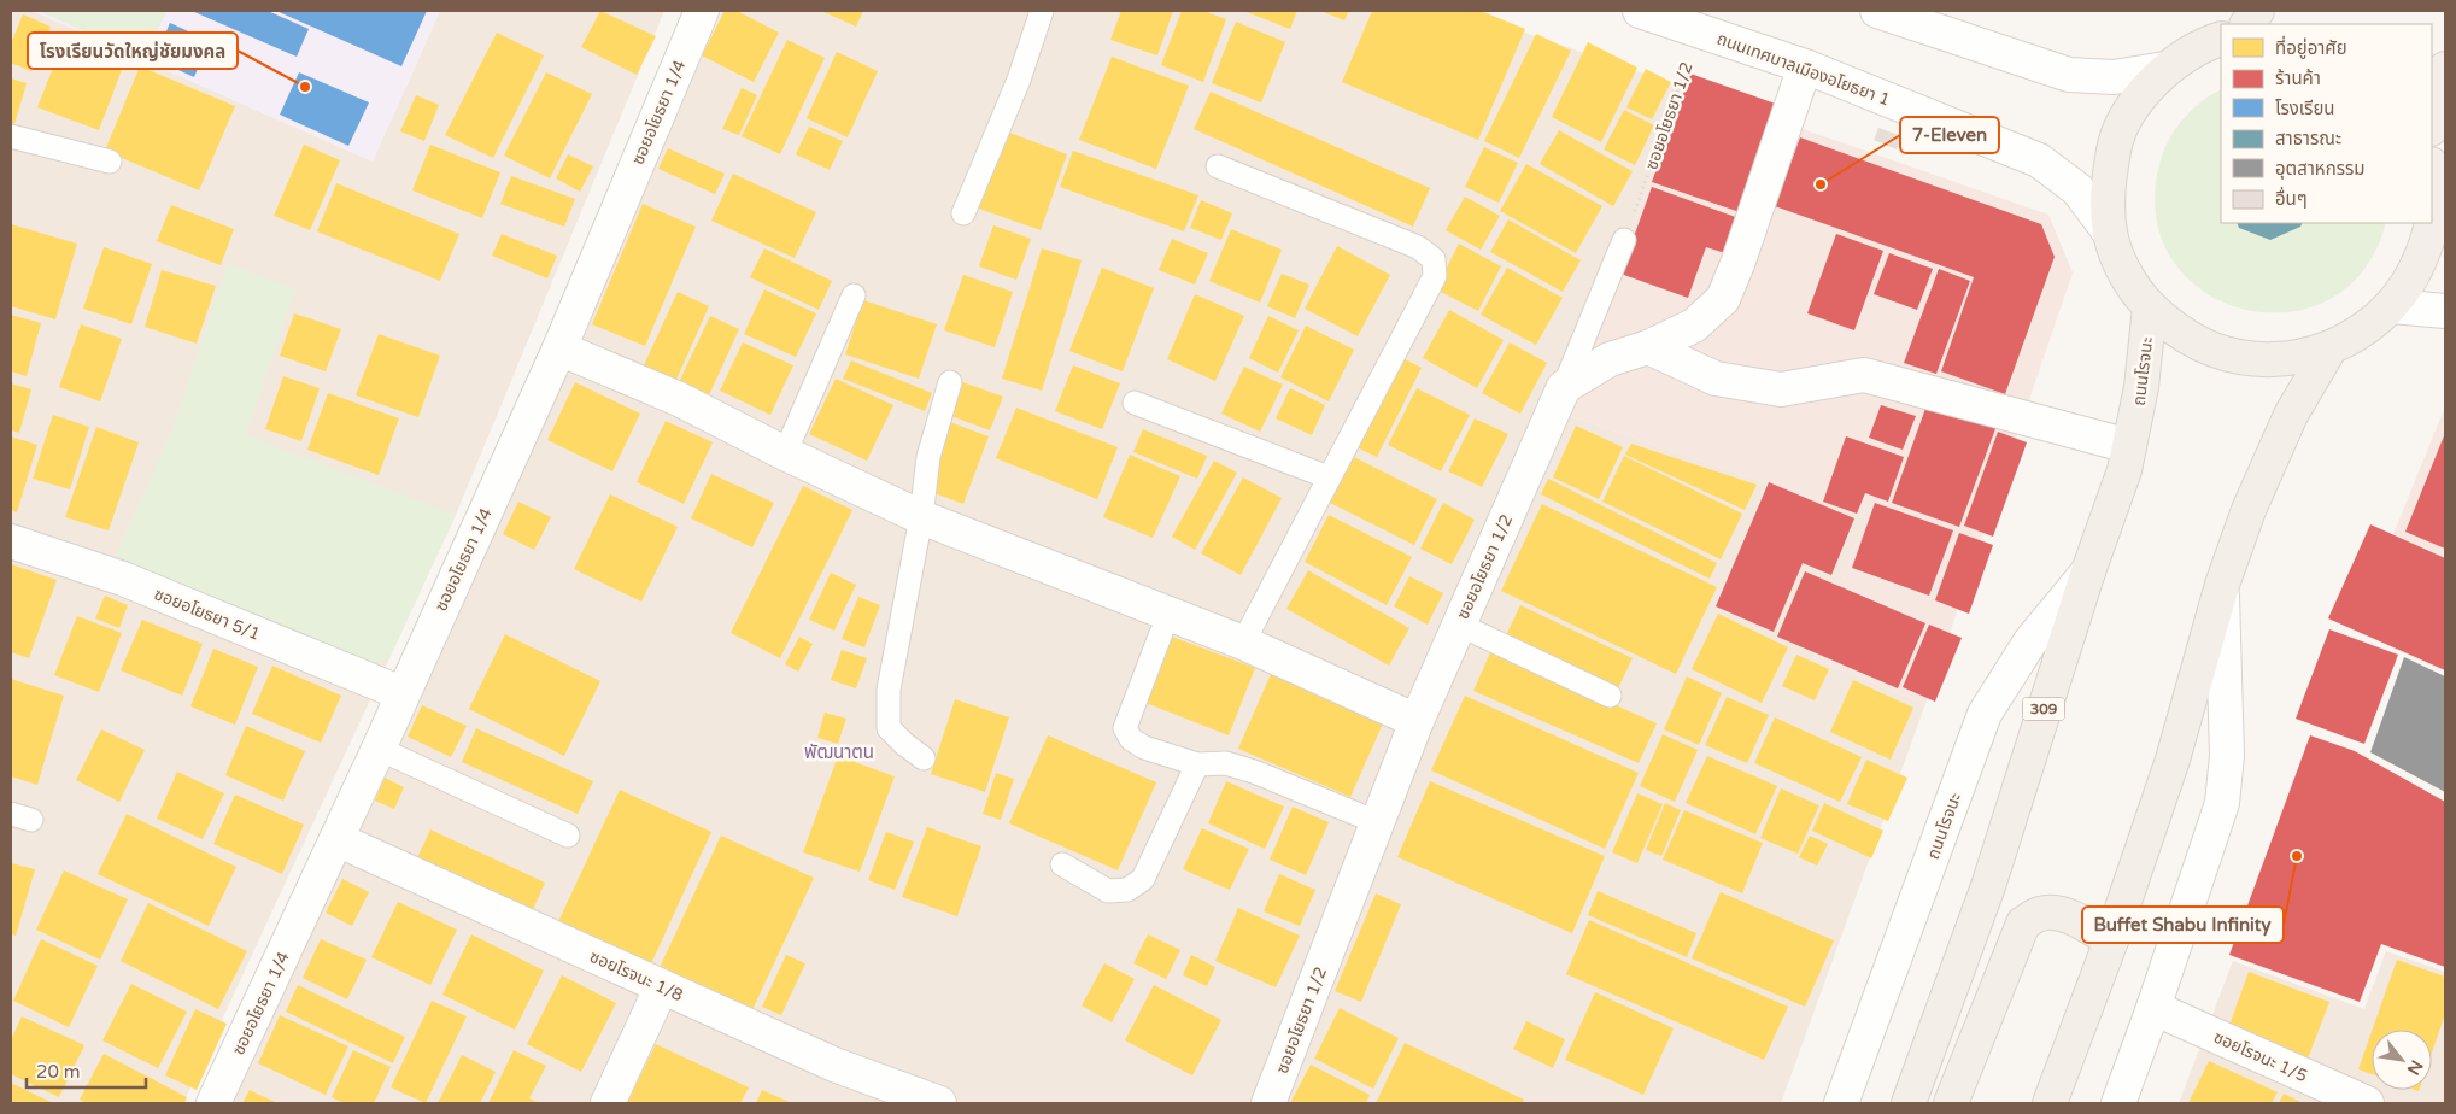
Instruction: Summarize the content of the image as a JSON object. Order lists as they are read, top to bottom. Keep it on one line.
{"streets":{"main road":["ถนนโรจนะ","309"],"street":["ถนนเทศบาลเมืองอโยธยา 1","ซอยอโยธยา 1/4","ซอยอโยธยา 1/2","ซอยอโยธยา 5/1","ซอยโรจนะ 1/8","ซอยโรจนะ 1/5"]},"crossings":[["ถนนเทศบาลเมืองอโยธยา 1","ซอยอโยธยา 1/2"],["ซอยอโยธยา 1/4","ซอยอโยธยา 5/1"],["ซอยอโยธยา 1/4","ซอยโรจนะ 1/8"]],"districts":["พัฒนาตน"],"places":["โรงเรียนวัดใหญ่ชัยมงคล","7-Eleven","Buffet Shabu Infinity"],"legend":["ที่อยู่อาศัย","ร้านค้า","โรงเรียน","สาธารณะ","อุตสาหกรรม","อื่นๆ"],"scale_bar":"20 m","north":"bottom right"}
